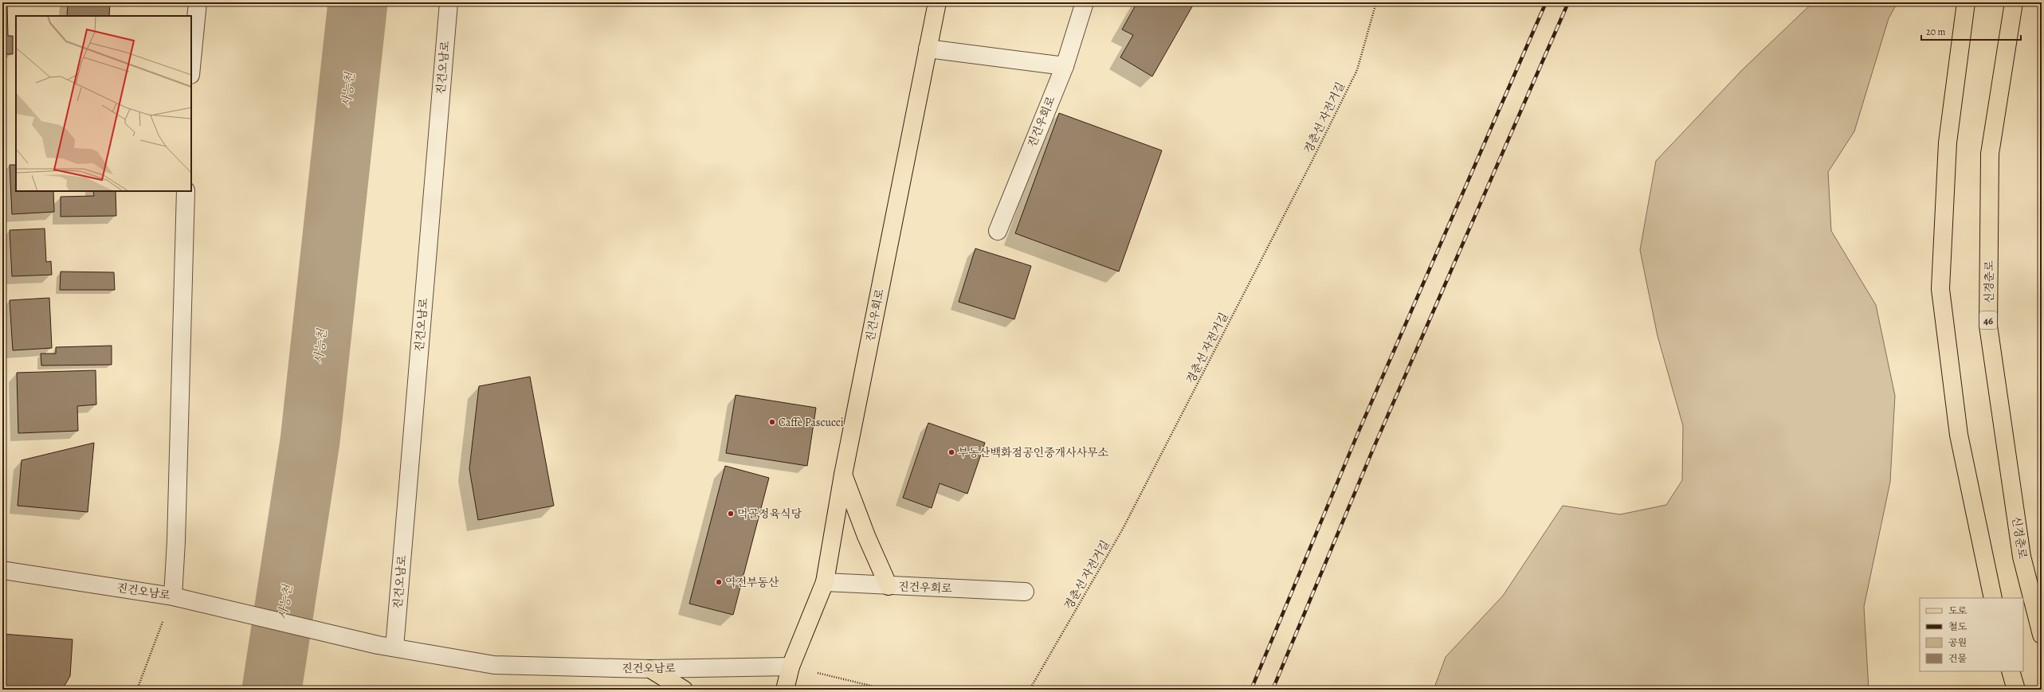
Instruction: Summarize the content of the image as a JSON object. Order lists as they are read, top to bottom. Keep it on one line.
{"streets":{"main road":["진건우회로","신경춘로","46"],"street":["진건오남로"],"path":["경춘선 자전거길"]},"crossings":[["진건오남로","진건우회로"]],"water":["사능천"],"places":["Caffè Pascucci","부동산백화점공인중개사사무소","먹골정육식당","역전부동산"],"legend":["도로","철도","공원","건물"],"scale_bar":"20 m"}
